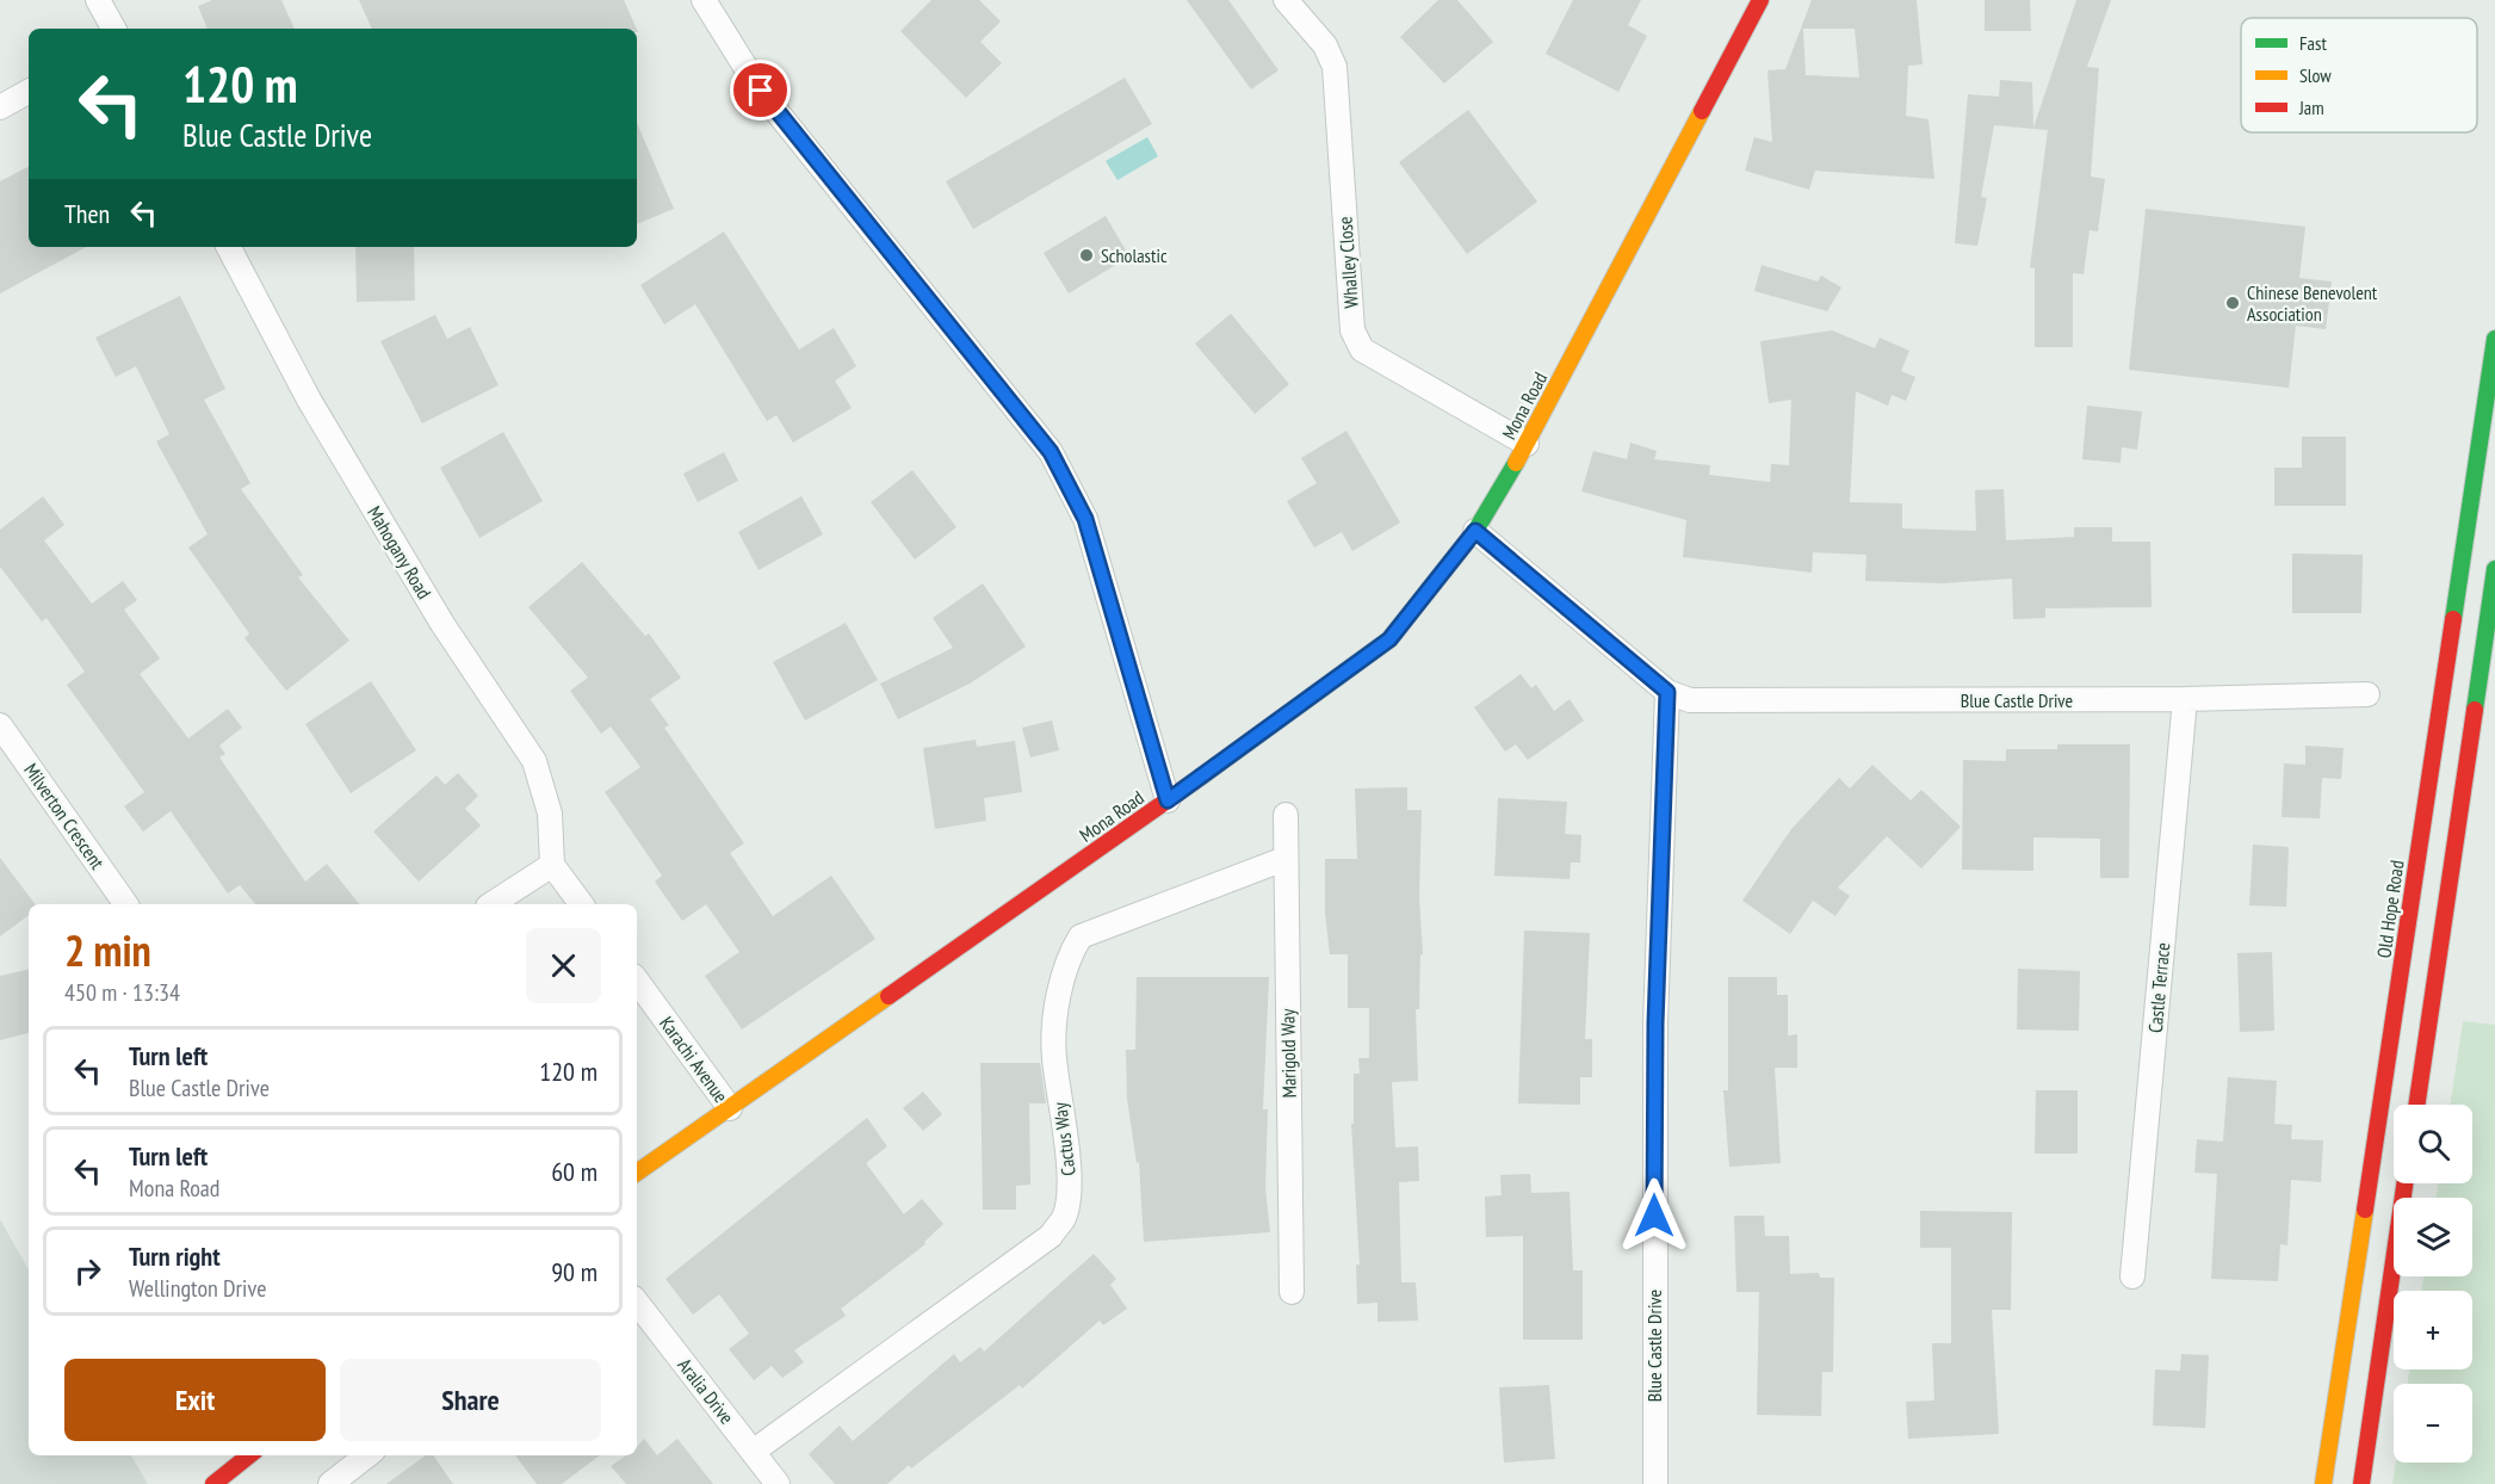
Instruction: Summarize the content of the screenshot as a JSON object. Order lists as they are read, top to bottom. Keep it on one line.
{"streets":{"main road":["Mona Road","Old Hope Road"],"street":["Whalley Close","Mahogany Road","Blue Castle Drive","Milverton Crescent","Castle Terrace","Marigold Way","Karachi Avenue","Cactus Way","Aralia Drive"]},"crossings":[["Whalley Close","Mona Road"],["Mona Road","Blue Castle Drive"],["Mona Road","Karachi Avenue"],["Blue Castle Drive","Castle Terrace"],["Marigold Way","Cactus Way"],["Cactus Way","Aralia Drive"]],"places":["Scholastic","Chinese Benevolent Association"],"legend":["Fast","Slow","Jam"],"page":{"turn":["120 m","Blue Castle Drive"],"then":"Then","heading":["2 min","450 m · 13:34"],"list":[{"name":"Turn left","note":"Blue Castle Drive","value":"120 m"},{"name":"Turn left","note":"Mona Road","value":"60 m"},{"name":"Turn right","note":"Wellington Drive","value":"90 m"}],"map_buttons":["+","−"],"buttons":["Exit","Share"]}}
